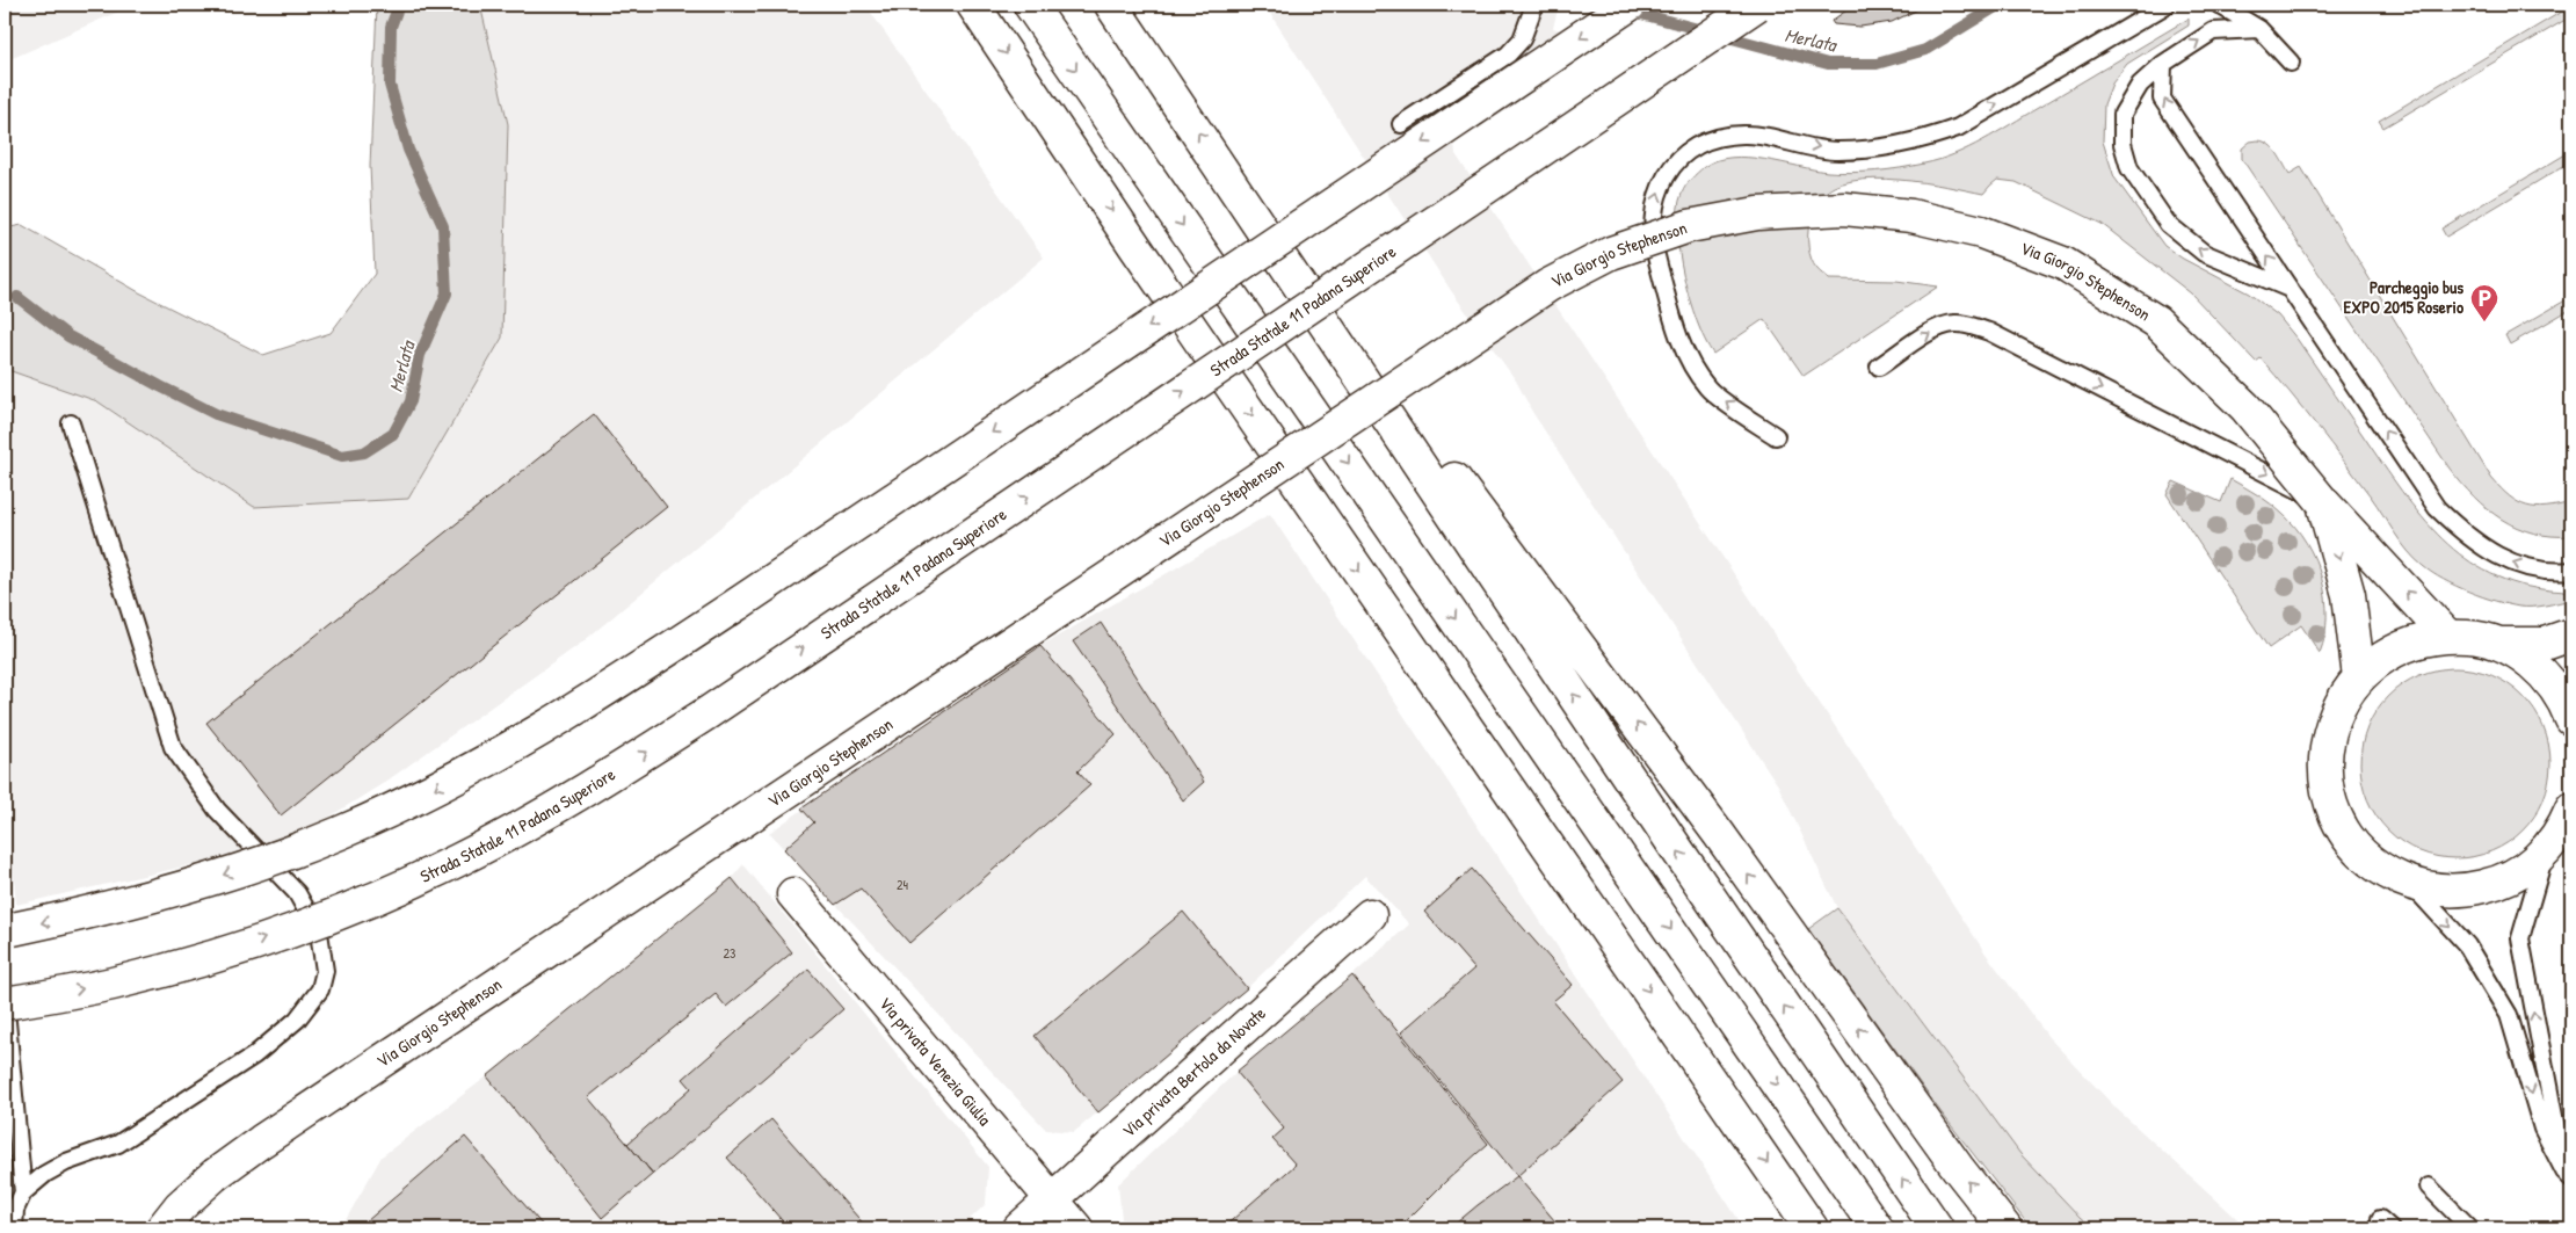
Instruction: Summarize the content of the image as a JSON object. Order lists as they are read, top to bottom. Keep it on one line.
{"streets":{"main road":["Via Giorgio Stephenson","Strada Statale 11 Padana Superiore","Via privata Venezia Giulia","Via privata Bertola da Novate"]},"crossings":[["Via privata Venezia Giulia","Via privata Bertola da Novate"]],"water":["Merlata"],"places":{"parking":["Parcheggio bus EXPO 2015 Roserio"]},"house_numbers":["24","23"]}
